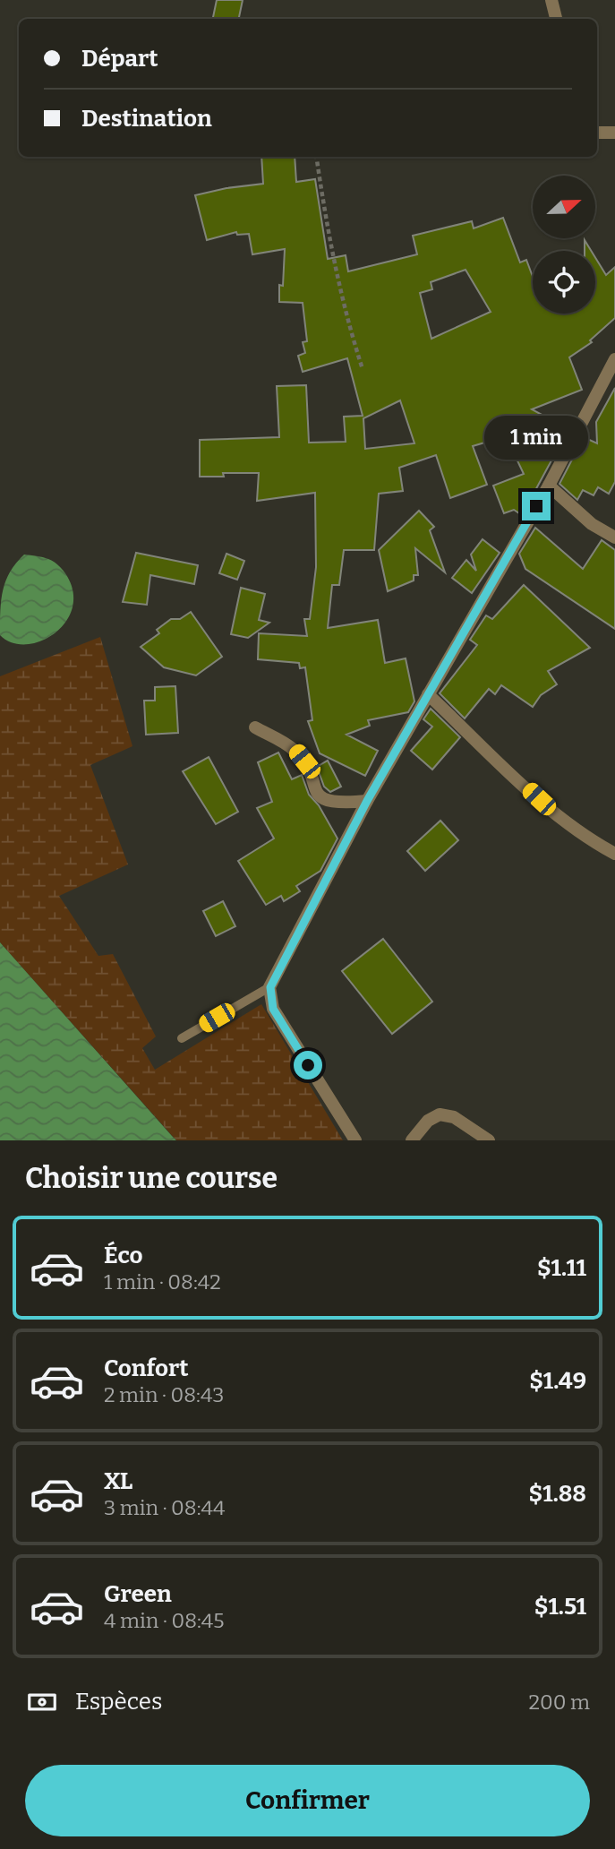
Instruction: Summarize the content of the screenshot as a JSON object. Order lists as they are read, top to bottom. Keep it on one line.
{"north":"right","page":{"banner":["Départ","Destination"],"bubble":"1 min","heading":"Choisir une course","list":[{"name":"Éco","note":"1 min · 08:42","value":"$1.11"},{"name":"Confort","note":"2 min · 08:43","value":"$1.49"},{"name":"XL","note":"3 min · 08:44","value":"$1.88"},{"name":"Green","note":"4 min · 08:45","value":"$1.51"}],"pay":["Espèces","200 m"],"buttons":"Confirmer"}}
